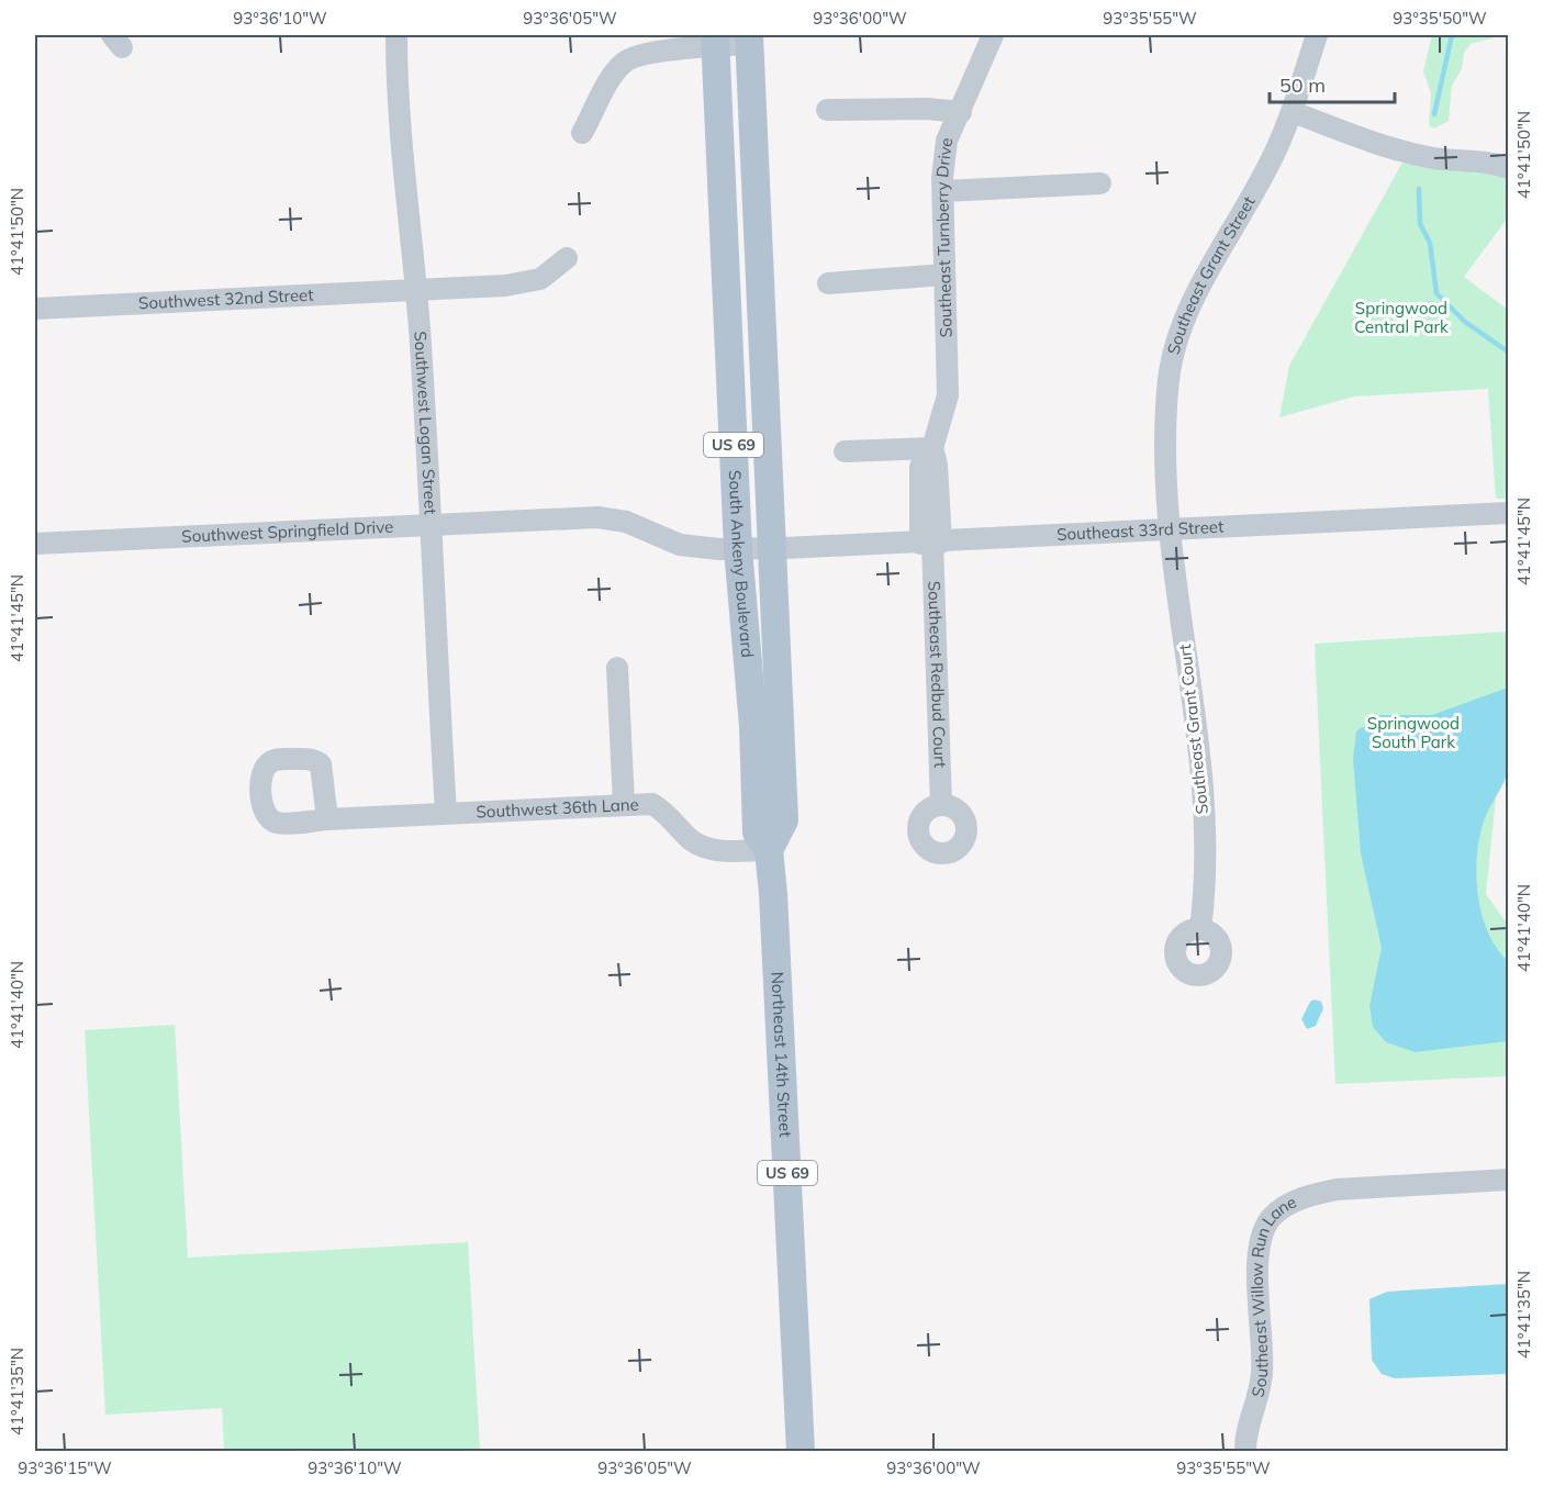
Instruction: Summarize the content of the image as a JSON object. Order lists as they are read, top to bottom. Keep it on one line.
{"streets":{"main road":["US 69","South Ankeny Boulevard","Northeast 14th Street"],"street":["Southeast Turnberry Drive","Southeast Grant Street","Southwest 32nd Street","Southwest Logan Street","Southeast 33rd Street","Southwest Springfield Drive","Southeast Redbud Court","Southeast Grant Court","Southwest 36th Lane","Southeast Willow Run Lane"]},"crossings":[["Southeast Turnberry Drive","Southeast 33rd Street"],["Southeast Turnberry Drive","Southeast Redbud Court"],["Southeast Grant Street","Southeast 33rd Street"],["Southeast Grant Street","Southeast Grant Court"],["Southwest 32nd Street","Southwest Logan Street"],["Southwest Logan Street","Southwest Springfield Drive"],["Southwest Logan Street","Southwest 36th Lane"],["Southeast 33rd Street","Southwest Springfield Drive"],["Southeast 33rd Street","South Ankeny Boulevard"],["Southeast 33rd Street","Southeast Redbud Court"],["Southeast 33rd Street","Southeast Grant Court"],["Southwest Springfield Drive","South Ankeny Boulevard"],["South Ankeny Boulevard","Southwest 36th Lane"],["South Ankeny Boulevard","Northeast 14th Street"]],"parks":["Springwood Central Park","Springwood South Park"],"scale_bar":"50 m","coordinates":["93°36'10\"W","93°36'05\"W","93°36'00\"W","93°35'55\"W","93°35'50\"W","41°41'50\"N","41°41'45\"N","41°41'40\"N","41°41'35\"N","93°36'15\"W"]}
